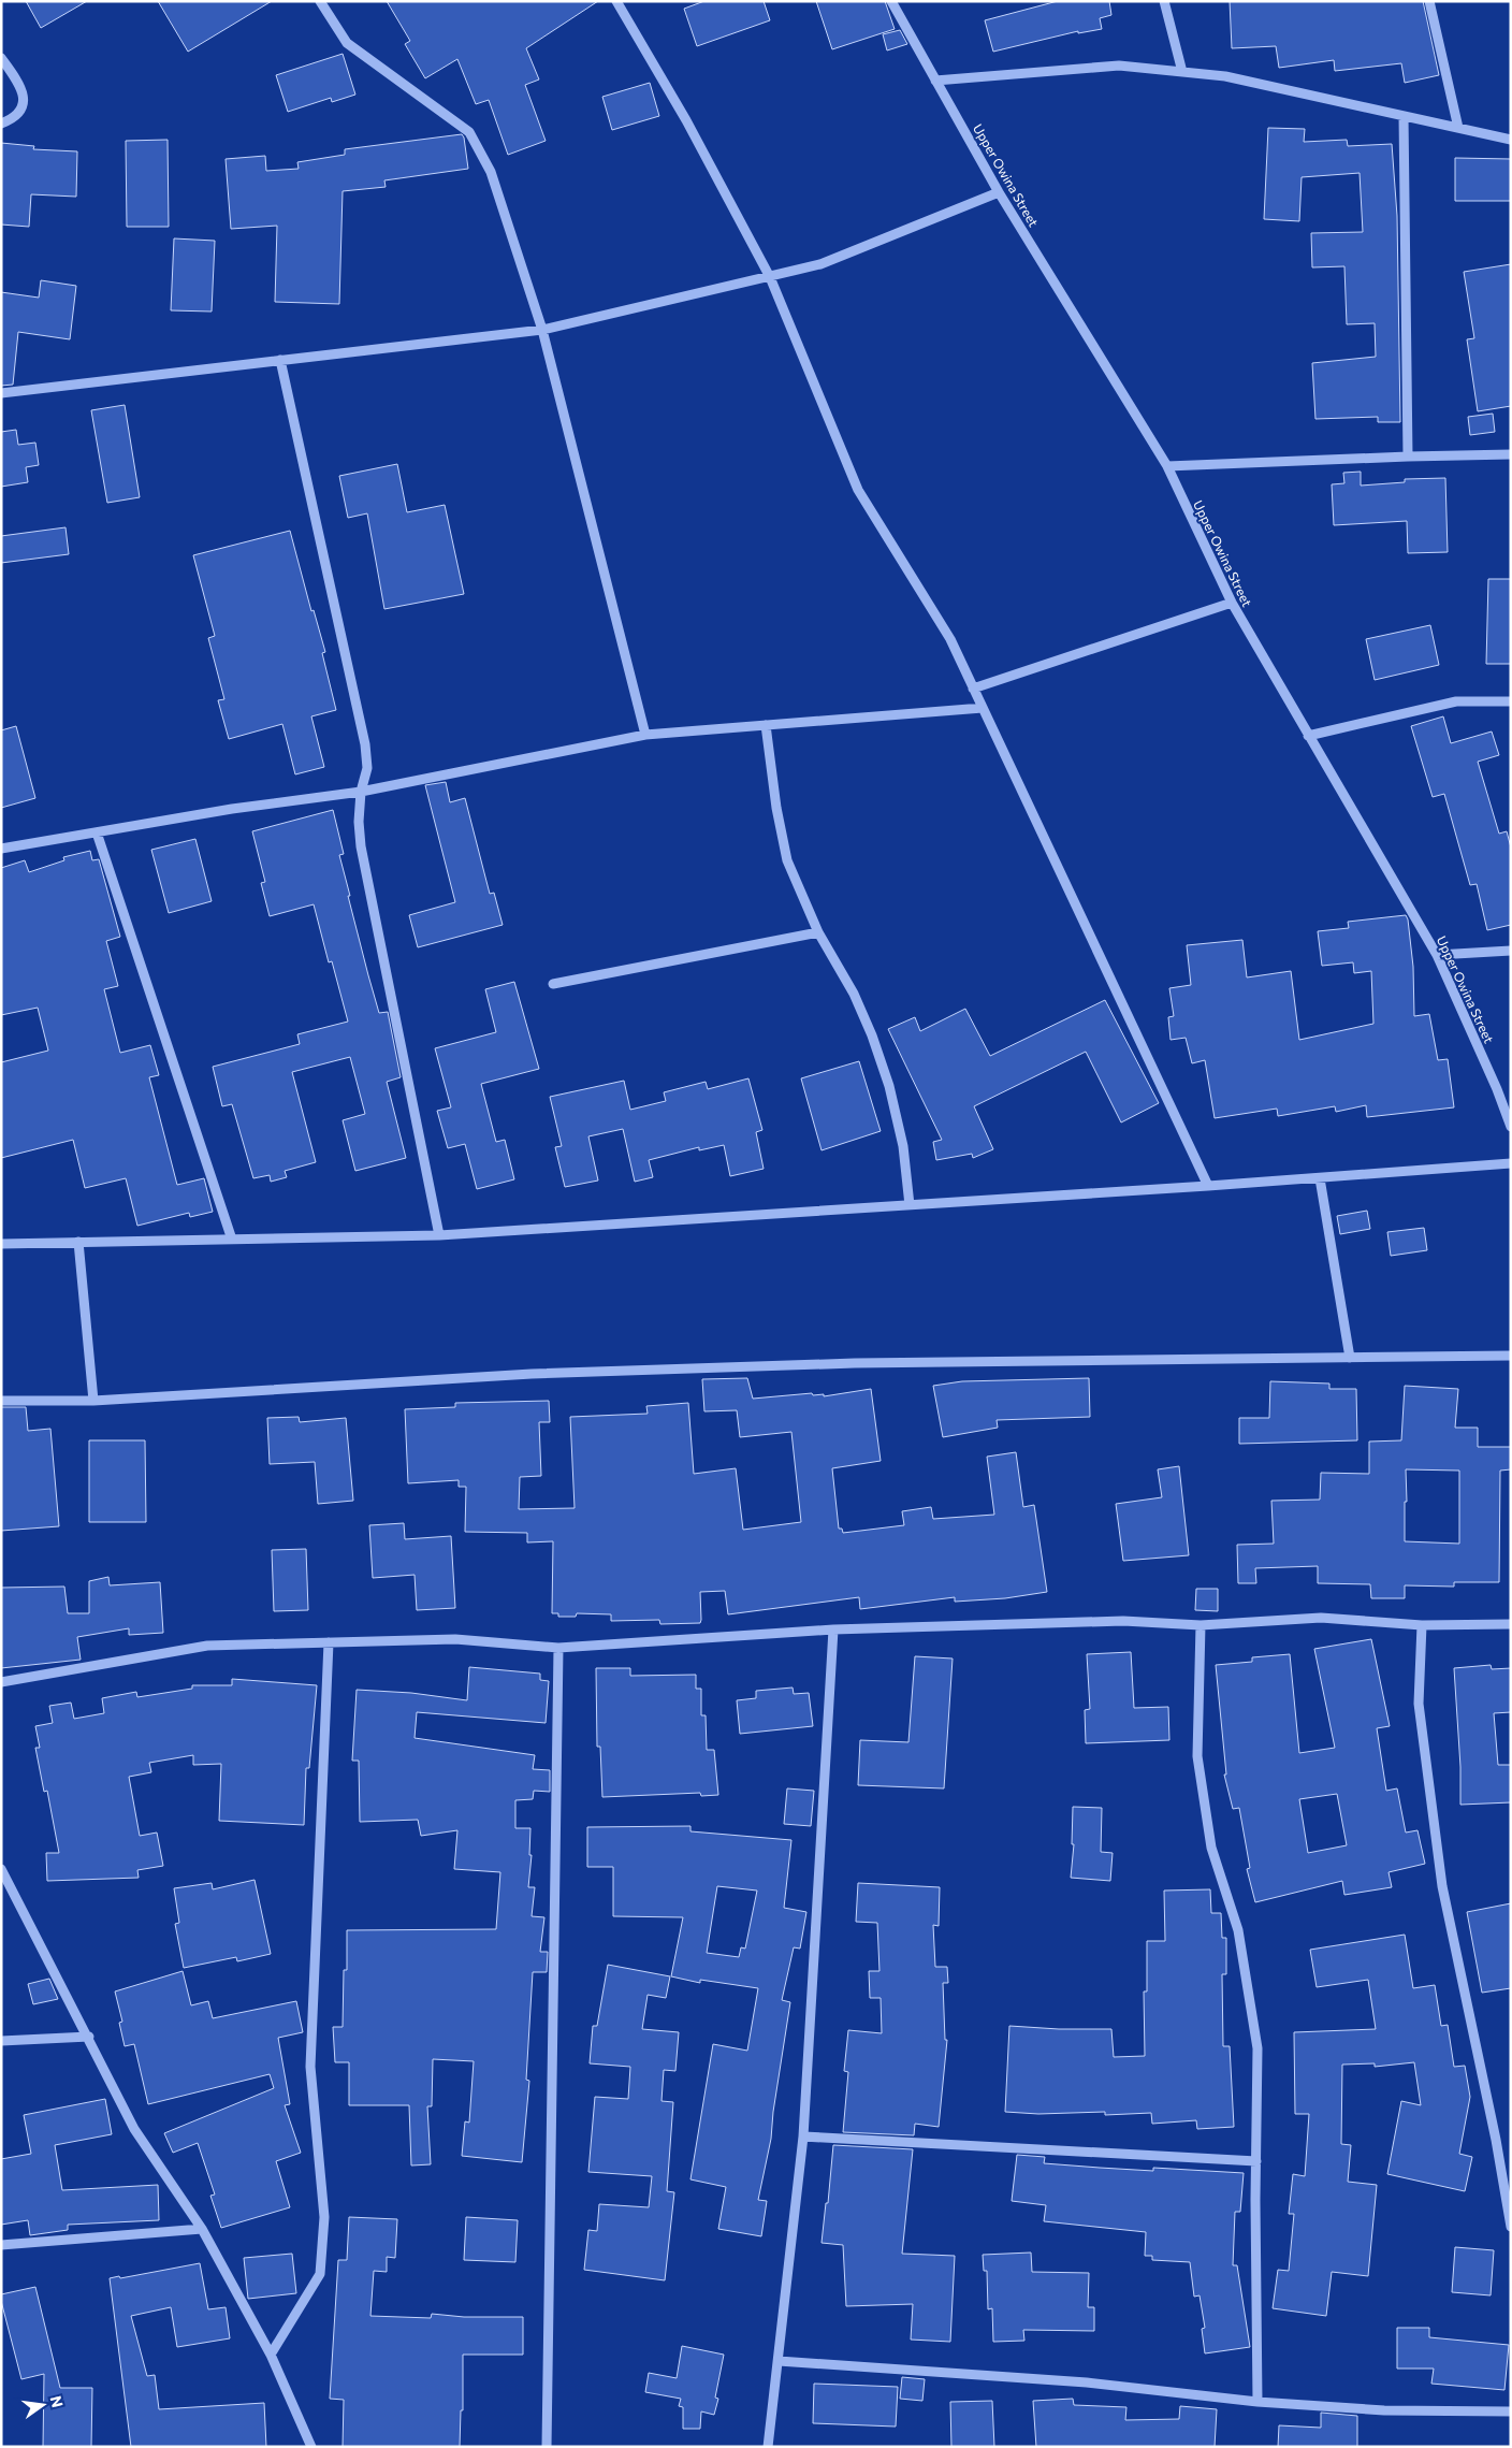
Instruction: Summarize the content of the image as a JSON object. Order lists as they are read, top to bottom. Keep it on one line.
{"streets":{"street":["Upper Owina Street"]},"north":"right"}
